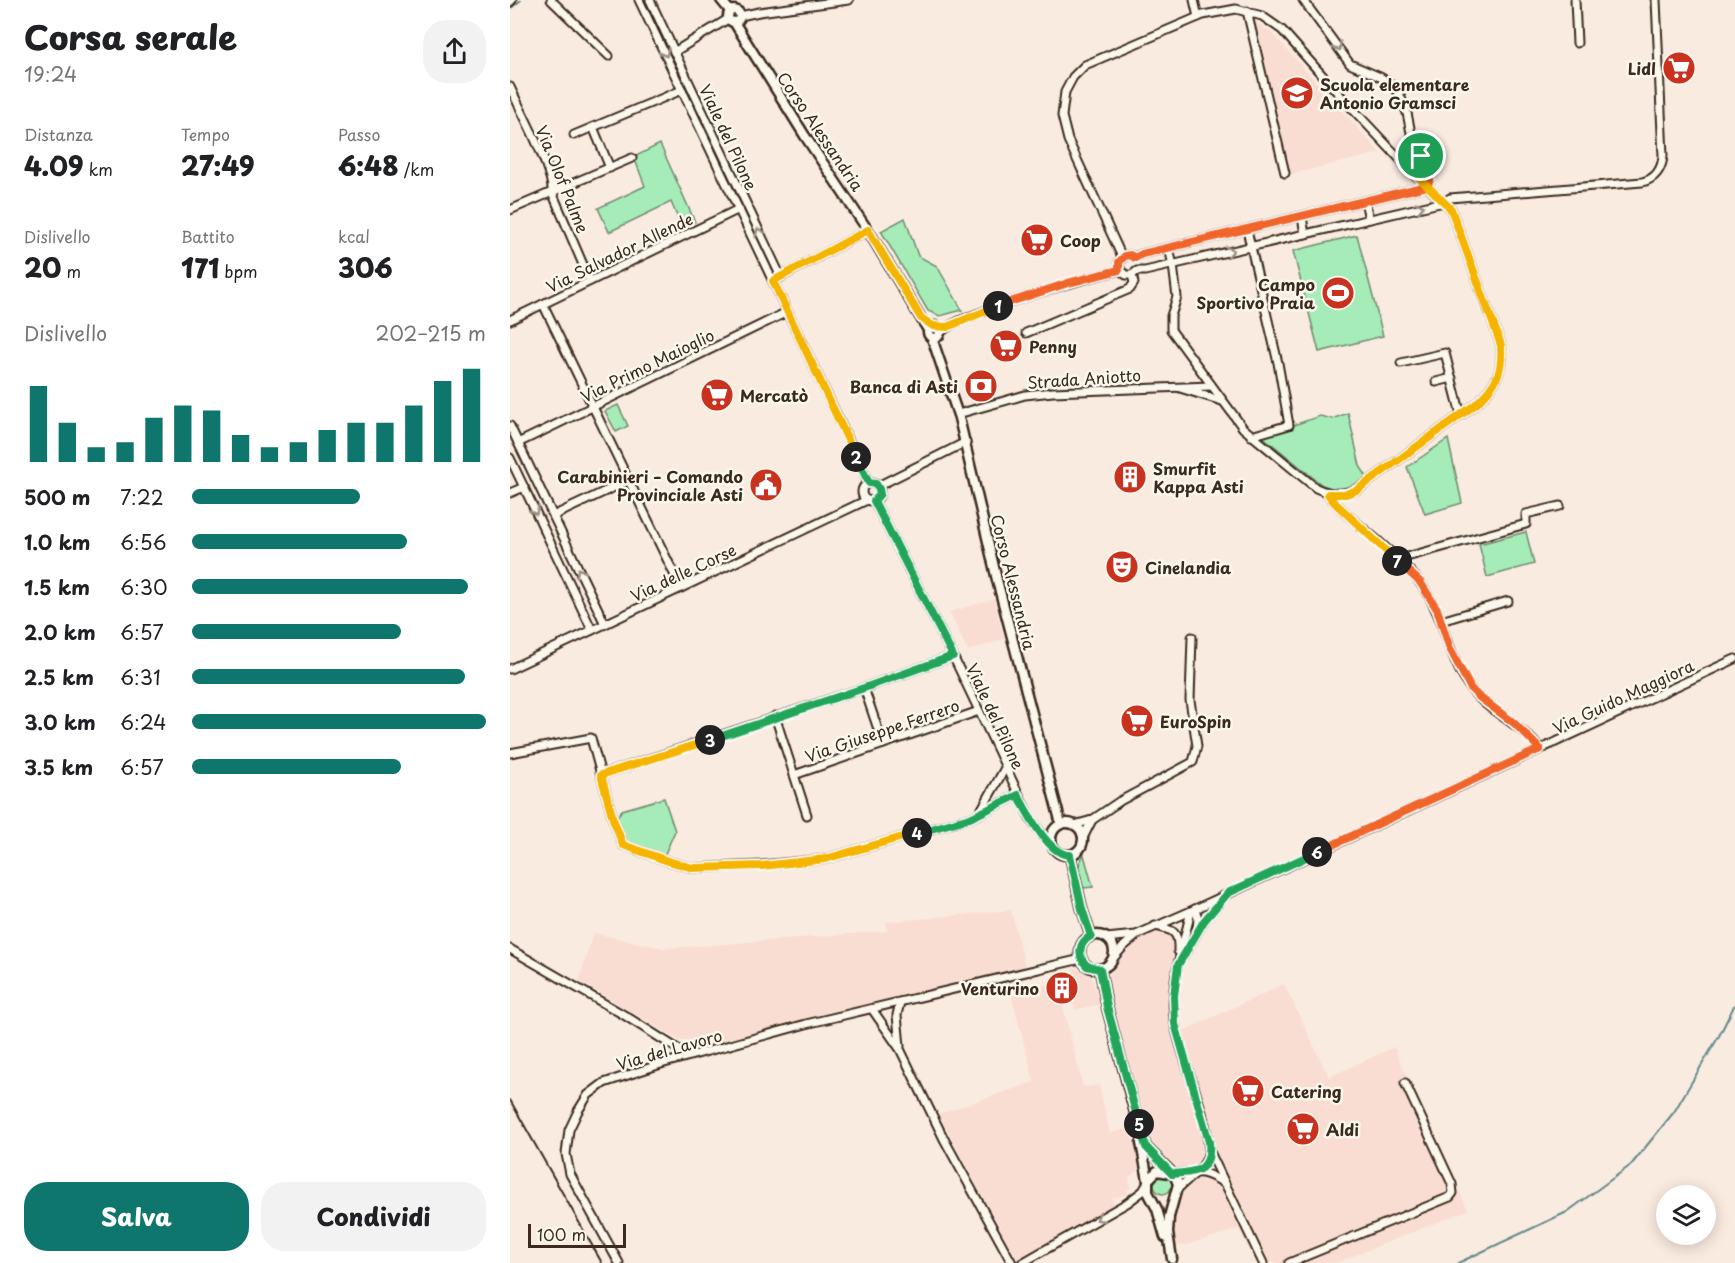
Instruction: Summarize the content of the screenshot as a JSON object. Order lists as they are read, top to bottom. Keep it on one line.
{"streets":{"main road":["Corso Alessandria"],"street":["Viale del Pilone","Via Olof Palme","Via Salvador Allende","Via Primo Maioglio","Strada Aniotto","Via delle Corse","Via Guido Maggiora","Via Giuseppe Ferrero","Via del Lavoro"]},"crossings":[["Corso Alessandria","Viale del Pilone"],["Corso Alessandria","Strada Aniotto"],["Viale del Pilone","Via Salvador Allende"],["Viale del Pilone","Via Primo Maioglio"],["Viale del Pilone","Via delle Corse"],["Viale del Pilone","Via Giuseppe Ferrero"],["Via Olof Palme","Via Salvador Allende"],["Via Guido Maggiora","Via del Lavoro"]],"places":{"supermarket":["Lidl","Coop","Penny","Mercatò","EuroSpin","Catering","Aldi"],"school or university":["Scuola elementare Antonio Gramsci"],"sports":["Campo Sportivo Praia"],"bank":["Banca di Asti"],"building":["Smurfit Kappa Asti","Venturino"],"public building":["Carabinieri – Comando Provinciale Asti"],"theatre":["Cinelandia"]},"scale_bar":"100 m","page":{"heading":["Corsa serale","19:24"],"stats":[["Distanza","4.09 km"],["Tempo","27:49"],["Passo","6:48 /km"],["Dislivello","20 m"],["Battito","171 bpm"],["kcal","306"]],"pins":["1","2","7","3","4","6","5"],"chart":["Dislivello","202–215 m"],"list":[{"name":"500 m","note":"7:22"},{"name":"1.0 km","note":"6:56"},{"name":"1.5 km","note":"6:30"},{"name":"2.0 km","note":"6:57"},{"name":"2.5 km","note":"6:31"},{"name":"3.0 km","note":"6:24"},{"name":"3.5 km","note":"6:57"}],"buttons":["Salva","Condividi"],"scale":"100 m"}}
